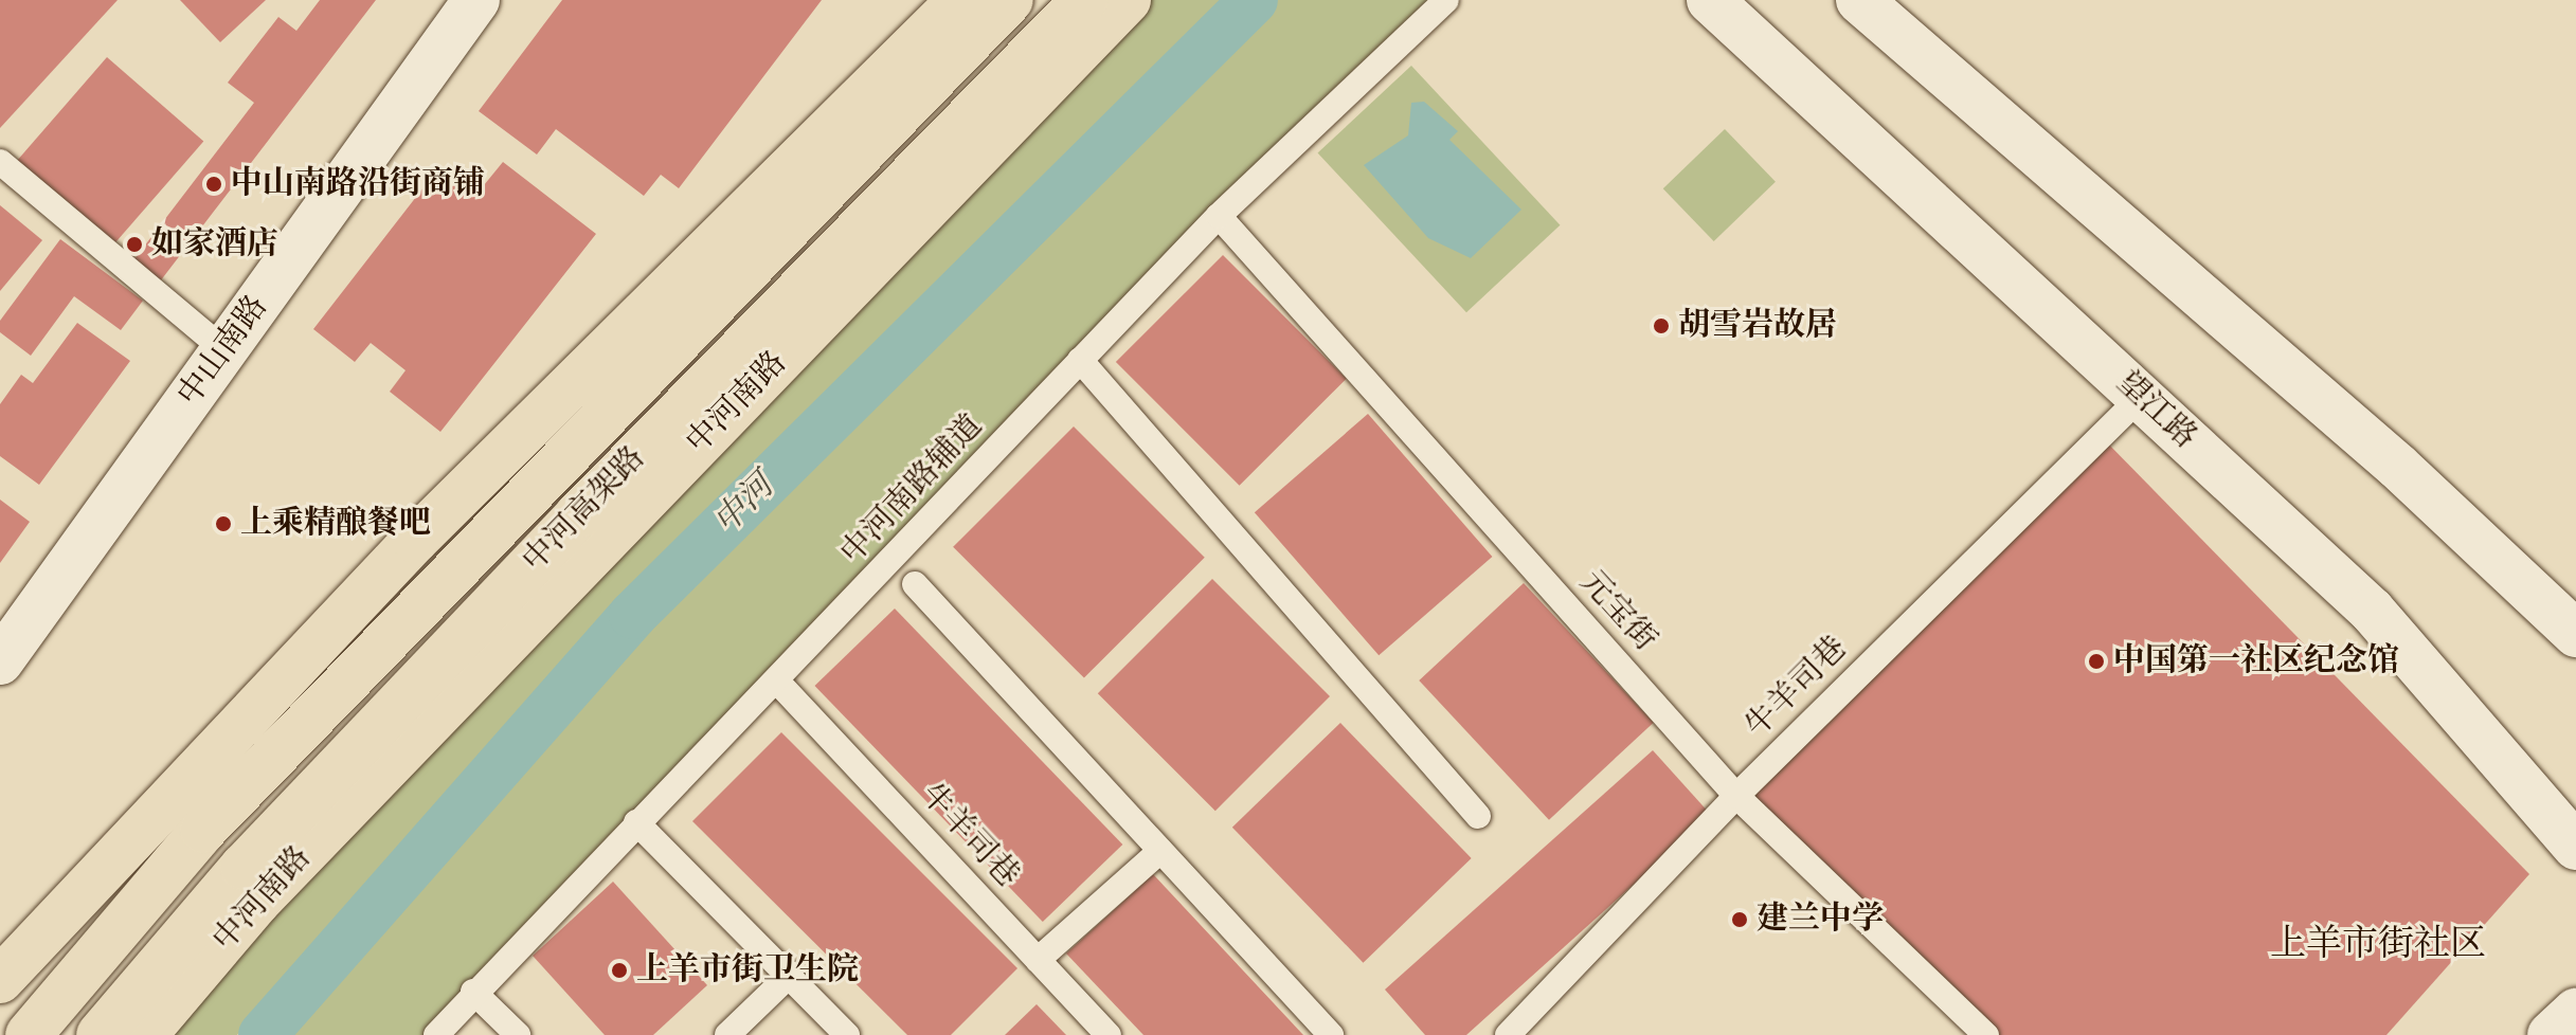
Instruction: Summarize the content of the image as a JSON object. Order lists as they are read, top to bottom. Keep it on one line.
{"streets":{"main road":["中山南路","中河南路","望江路","中河高架路"],"lane":["中河南路辅道","元宝街","牛羊司巷"]},"crossings":[["望江路","牛羊司巷"],["中河南路辅道","元宝街"],["中河南路辅道","牛羊司巷"],["元宝街","牛羊司巷"]],"districts":["上羊市街社区"],"water":["中河"],"places":["中山南路沿街商铺","如家酒店","胡雪岩故居","上乘精酿餐吧","中国第一社区纪念馆","建兰中学","上羊市街卫生院"]}
